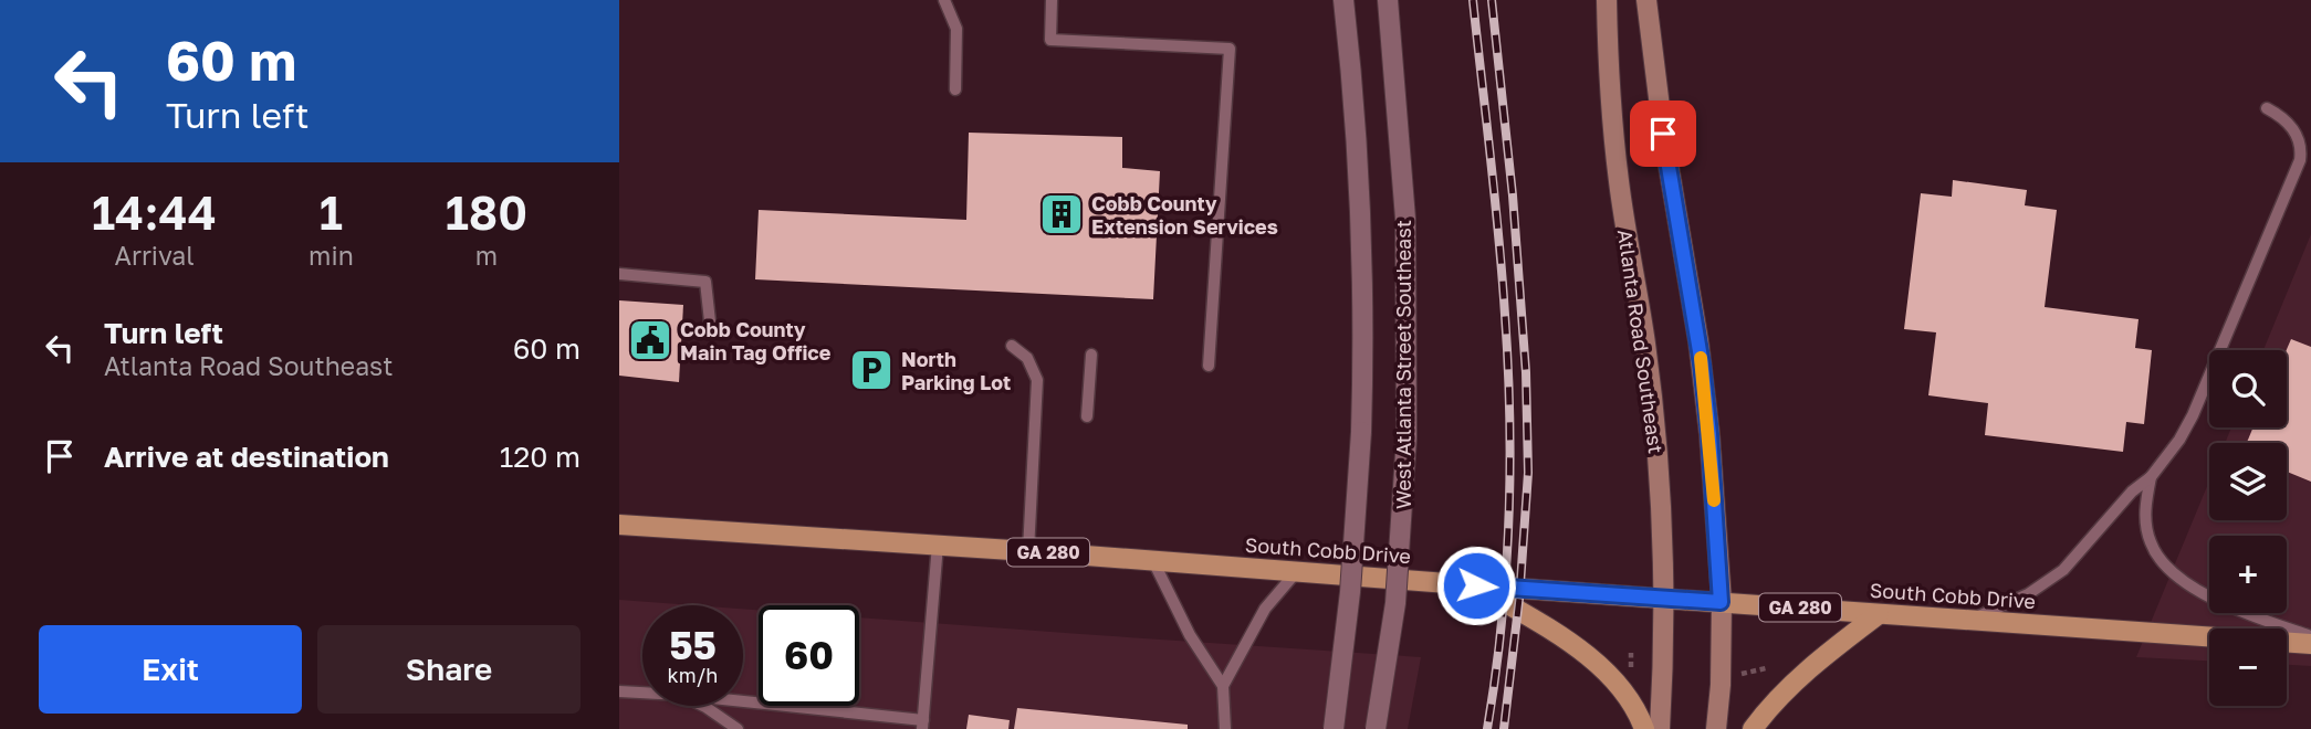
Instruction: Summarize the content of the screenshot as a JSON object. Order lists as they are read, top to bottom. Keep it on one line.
{"streets":{"main road":["Atlanta Road Southeast","South Cobb Drive","GA 280"],"street":["West Atlanta Street Southeast"]},"crossings":[["Atlanta Road Southeast","South Cobb Drive"]],"places":{"building":["Cobb County Extension Services"],"public building":["Cobb County Main Tag Office"],"parking":["North Parking Lot"]},"page":{"turn":["60 m","Turn left"],"eta":["14:44","Arrival","1","min","180","m"],"list":[{"name":"Turn left","note":"Atlanta Road Southeast","value":"60 m"},{"name":"Arrive at destination","value":"120 m"}],"map_buttons":["+","−"],"speed":"55 km/h","limit":"60","buttons":["Exit","Share"]}}
